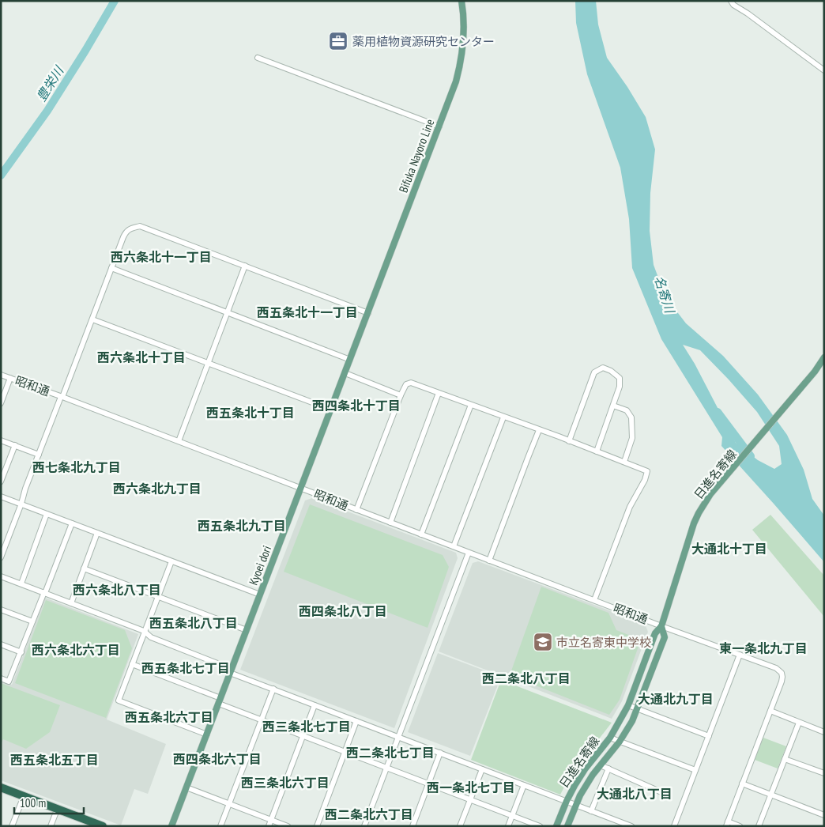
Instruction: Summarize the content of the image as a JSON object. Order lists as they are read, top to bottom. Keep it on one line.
{"streets":{"main road":["Bifuka Nayoro Line","日進名寄線","Kyoei dori"],"street":["昭和通"]},"crossings":[["Bifuka Nayoro Line","Kyoei dori"],["昭和通","日進名寄線"],["昭和通","Kyoei dori"]],"districts":["西六条北十一丁目","西五条北十一丁目","西六条北十丁目","西四条北十丁目","西五条北十丁目","西七条北九丁目","西六条北九丁目","西五条北九丁目","大通北十丁目","西六条北八丁目","西四条北八丁目","西五条北八丁目","東一条北九丁目","西六条北六丁目","西五条北七丁目","西二条北八丁目","大通北九丁目","西五条北六丁目","西三条北七丁目","西二条北七丁目","西四条北六丁目","西五条北五丁目","西三条北六丁目","西一条北七丁目","大通北八丁目","西二条北六丁目"],"water":["豊栄川","名寄川"],"places":{"office":["薬用植物資源研究センター"],"school or university":["市立名寄東中学校"]},"scale_bar":"100 m"}
